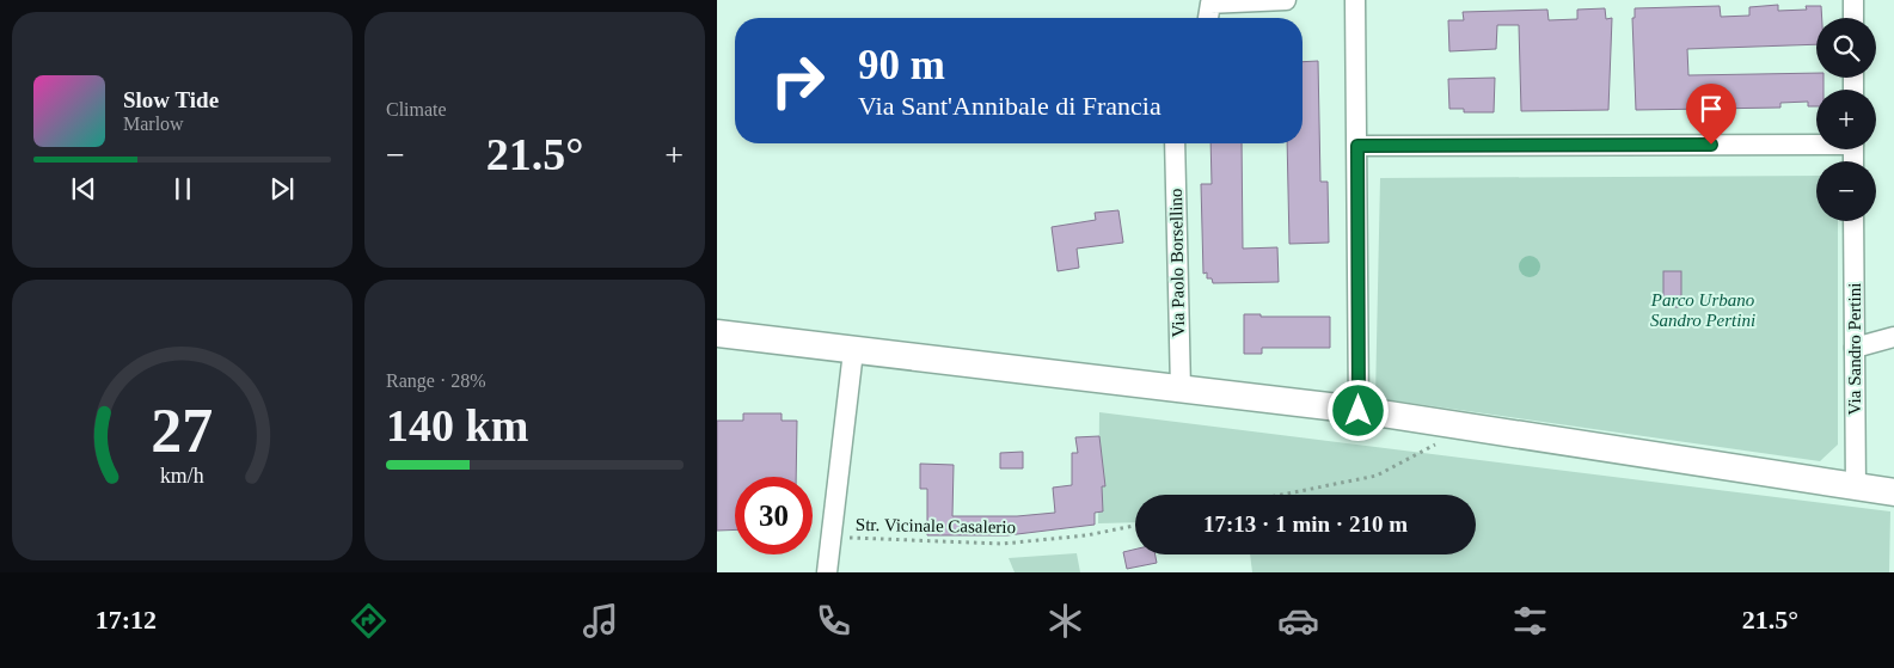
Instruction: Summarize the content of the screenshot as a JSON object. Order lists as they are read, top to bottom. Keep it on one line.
{"streets":{"street":["Via Paolo Borsellino","Via Sandro Pertini"],"path":["Str. Vicinale Casalerio"]},"parks":["Parco Urbano Sandro Pertini"],"page":{"tile":["Climate",["Range · 28%","140 km"]],"map_buttons":["+","−"],"turn":["90 m","Via Sant'Annibale di Francia"],"song":["Slow Tide","Marlow"],"heat":["−","21.5°","+"],"limit":"30","trip":"17:13 · 1 min · 210 m","tabs":["17:12","21.5°"],"gauge":["27","km/h"]}}
